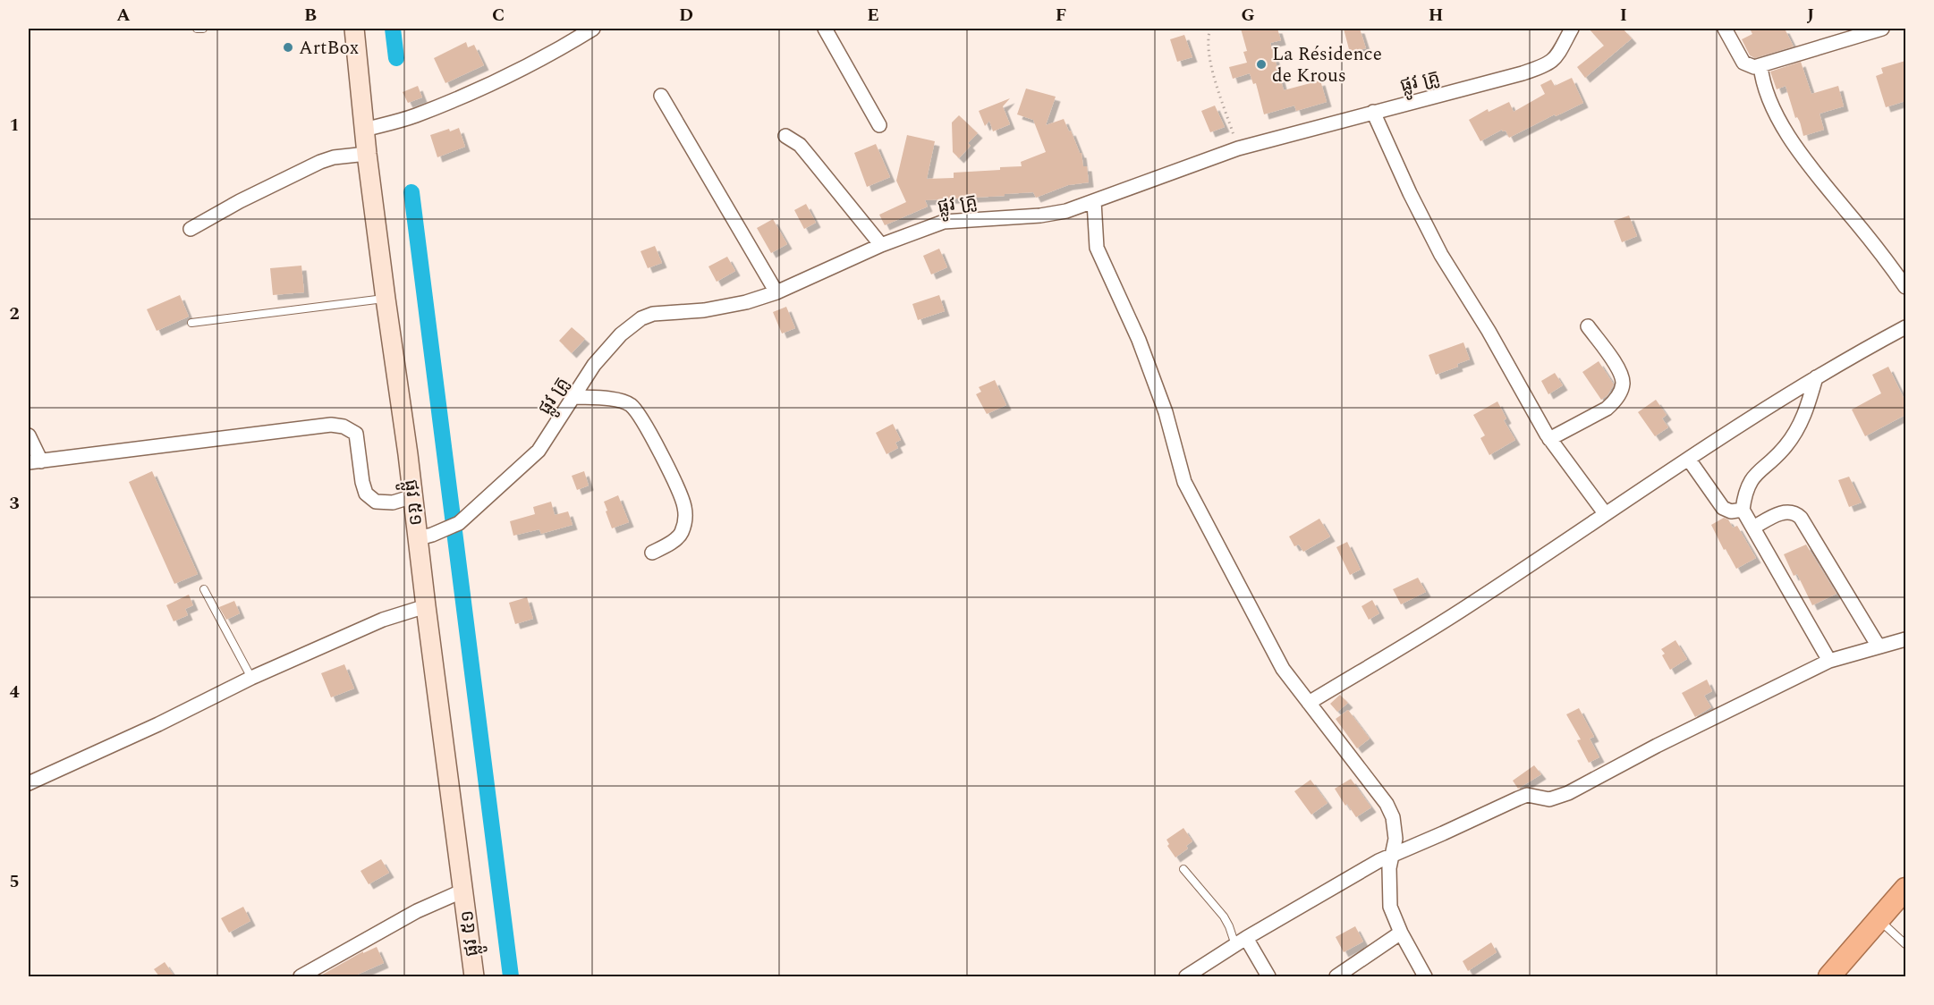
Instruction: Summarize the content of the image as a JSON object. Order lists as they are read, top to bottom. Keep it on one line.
{"streets":{"main road":["ផ្លូវ ៥១"],"street":["ផ្លូវ គ្រូ"]},"crossings":[["ផ្លូវ គ្រូ","ផ្លូវ ៥១"]],"places":["ArtBox","La Résidence de Krous"],"grid":{"columns":["A","B","C","D","E","F","G","H","I","J"],"rows":["1","2","3","4","5"]}}
